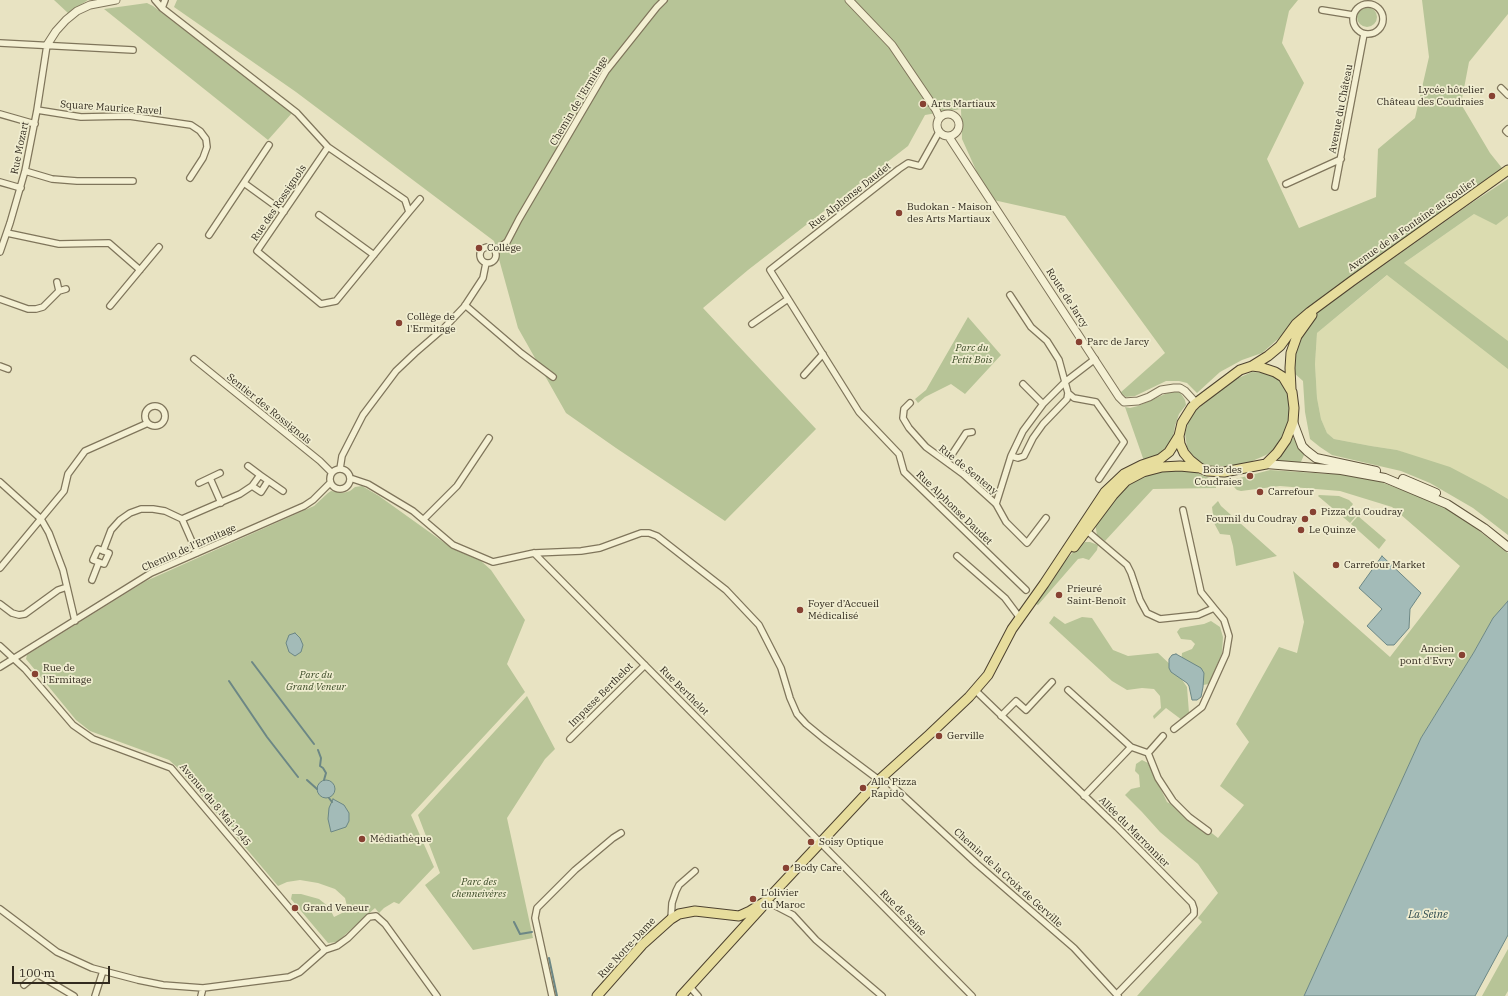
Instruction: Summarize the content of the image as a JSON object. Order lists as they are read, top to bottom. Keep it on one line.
{"streets":{"main road":["Avenue de la Fontaine au Soulier","Rue Notre-Dame"],"street":["Chemin de l'Ermitage","Square Maurice Ravel","Avenue du Château","Rue Mozart","Rue Alphonse Daudet","Rue des Rossignols","Route de Jarcy","Sentier des Rossignols","Rue de Senteny","Rue Berthelot","Impasse Berthelot","Avenue du 8 Mai 1945","Allée du Marronnier","Chemin de la Croix de Gerville","Rue de Seine"]},"crossings":[["Chemin de l'Ermitage","Sentier des Rossignols"],["Chemin de l'Ermitage","Avenue du 8 Mai 1945"],["Chemin de l'Ermitage","Chemin de la Croix de Gerville"],["Square Maurice Ravel","Rue Mozart"],["Rue Alphonse Daudet","Route de Jarcy"],["Avenue de la Fontaine au Soulier","Route de Jarcy"],["Sentier des Rossignols","Chemin de la Croix de Gerville"],["Rue Berthelot","Impasse Berthelot"],["Rue Berthelot","Chemin de la Croix de Gerville"],["Rue Berthelot","Rue de Seine"],["Allée du Marronnier","Chemin de la Croix de Gerville"]],"water":["La Seine"],"parks":["Parc du Petit Bois","Parc du Grand Veneur","Parc des chenneivères"],"places":["Lycée hôtelier Château des Coudraies","Arts Martiaux","Budokan - Maison des Arts Martiaux","Collège","Collège de l'Ermitage","Parc de Jarcy","Bois des Coudraies","Carrefour","Pizza du Coudray","Fournil du Coudray","Le Quinze","Carrefour Market","Prieuré Saint-Benoît","Foyer d’Accueil Médicalisé","Ancien pont d'Evry","Rue de l'Ermitage","Gerville","Allo Pizza Rapido","Médiathèque","Soisy Optique","Body Care","L'olivier du Maroc","Grand Veneur"],"scale_bar":"100 m"}
